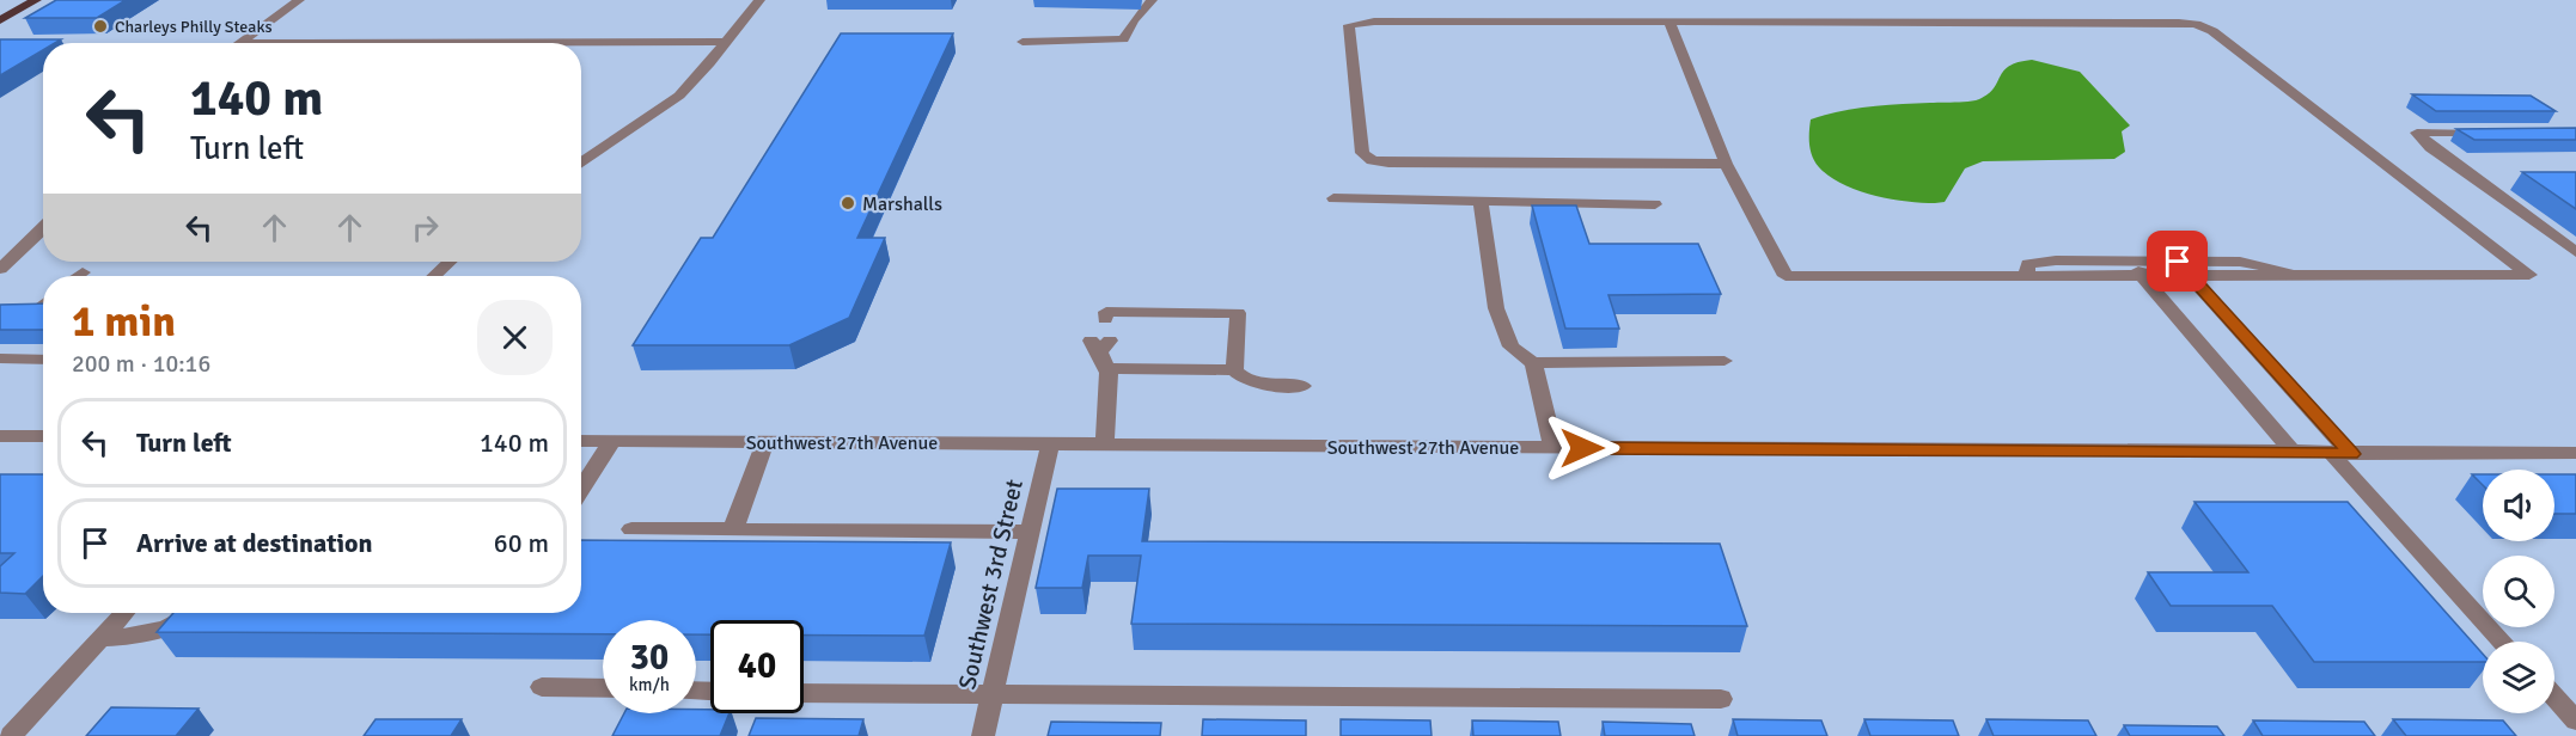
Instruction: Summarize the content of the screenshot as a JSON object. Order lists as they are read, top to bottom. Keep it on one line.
{"streets":{"street":["Southwest 27th Avenue","Southwest 3rd Street"]},"crossings":[["Southwest 27th Avenue","Southwest 3rd Street"]],"places":["Charleys Philly Steaks","Marshalls"],"page":{"turn":["140 m","Turn left"],"heading":["1 min","200 m · 10:16"],"list":[{"name":"Turn left","value":"140 m"},{"name":"Arrive at destination","value":"60 m"}],"speed":"30 km/h","limit":"40"}}
